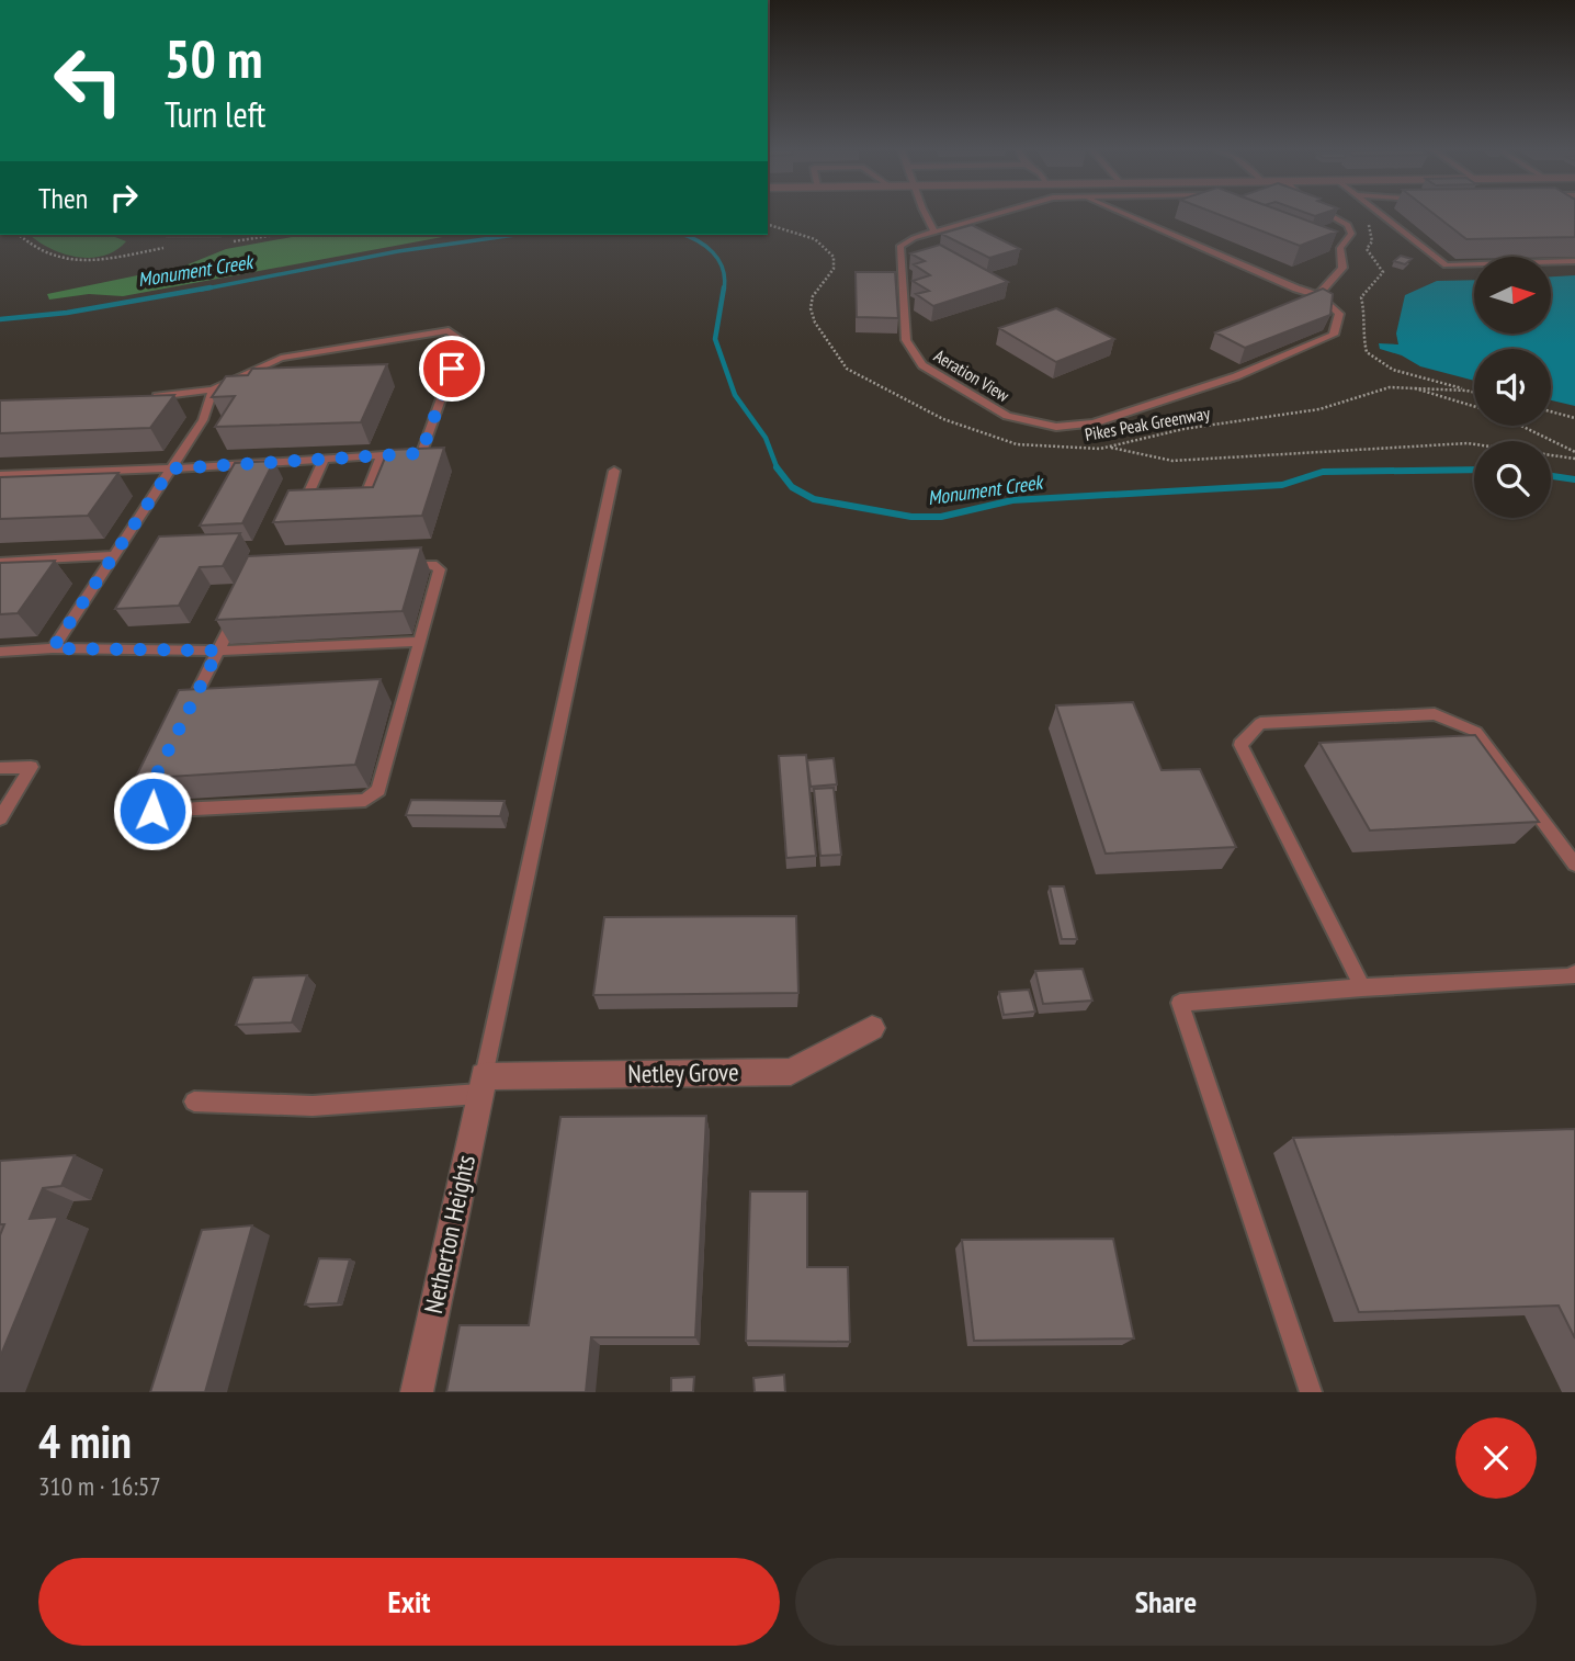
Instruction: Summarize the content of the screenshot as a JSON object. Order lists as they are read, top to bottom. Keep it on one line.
{"streets":{"street":["Netley Grove","Netherton Heights"],"lane":["Aeration View"],"path":["Pikes Peak Greenway"]},"crossings":[["Netley Grove","Netherton Heights"]],"water":["Monument Creek"],"north":"right","page":{"turn":["50 m","Turn left"],"then":"Then","heading":["4 min","310 m · 16:57"],"buttons":["Exit","Share"]}}
